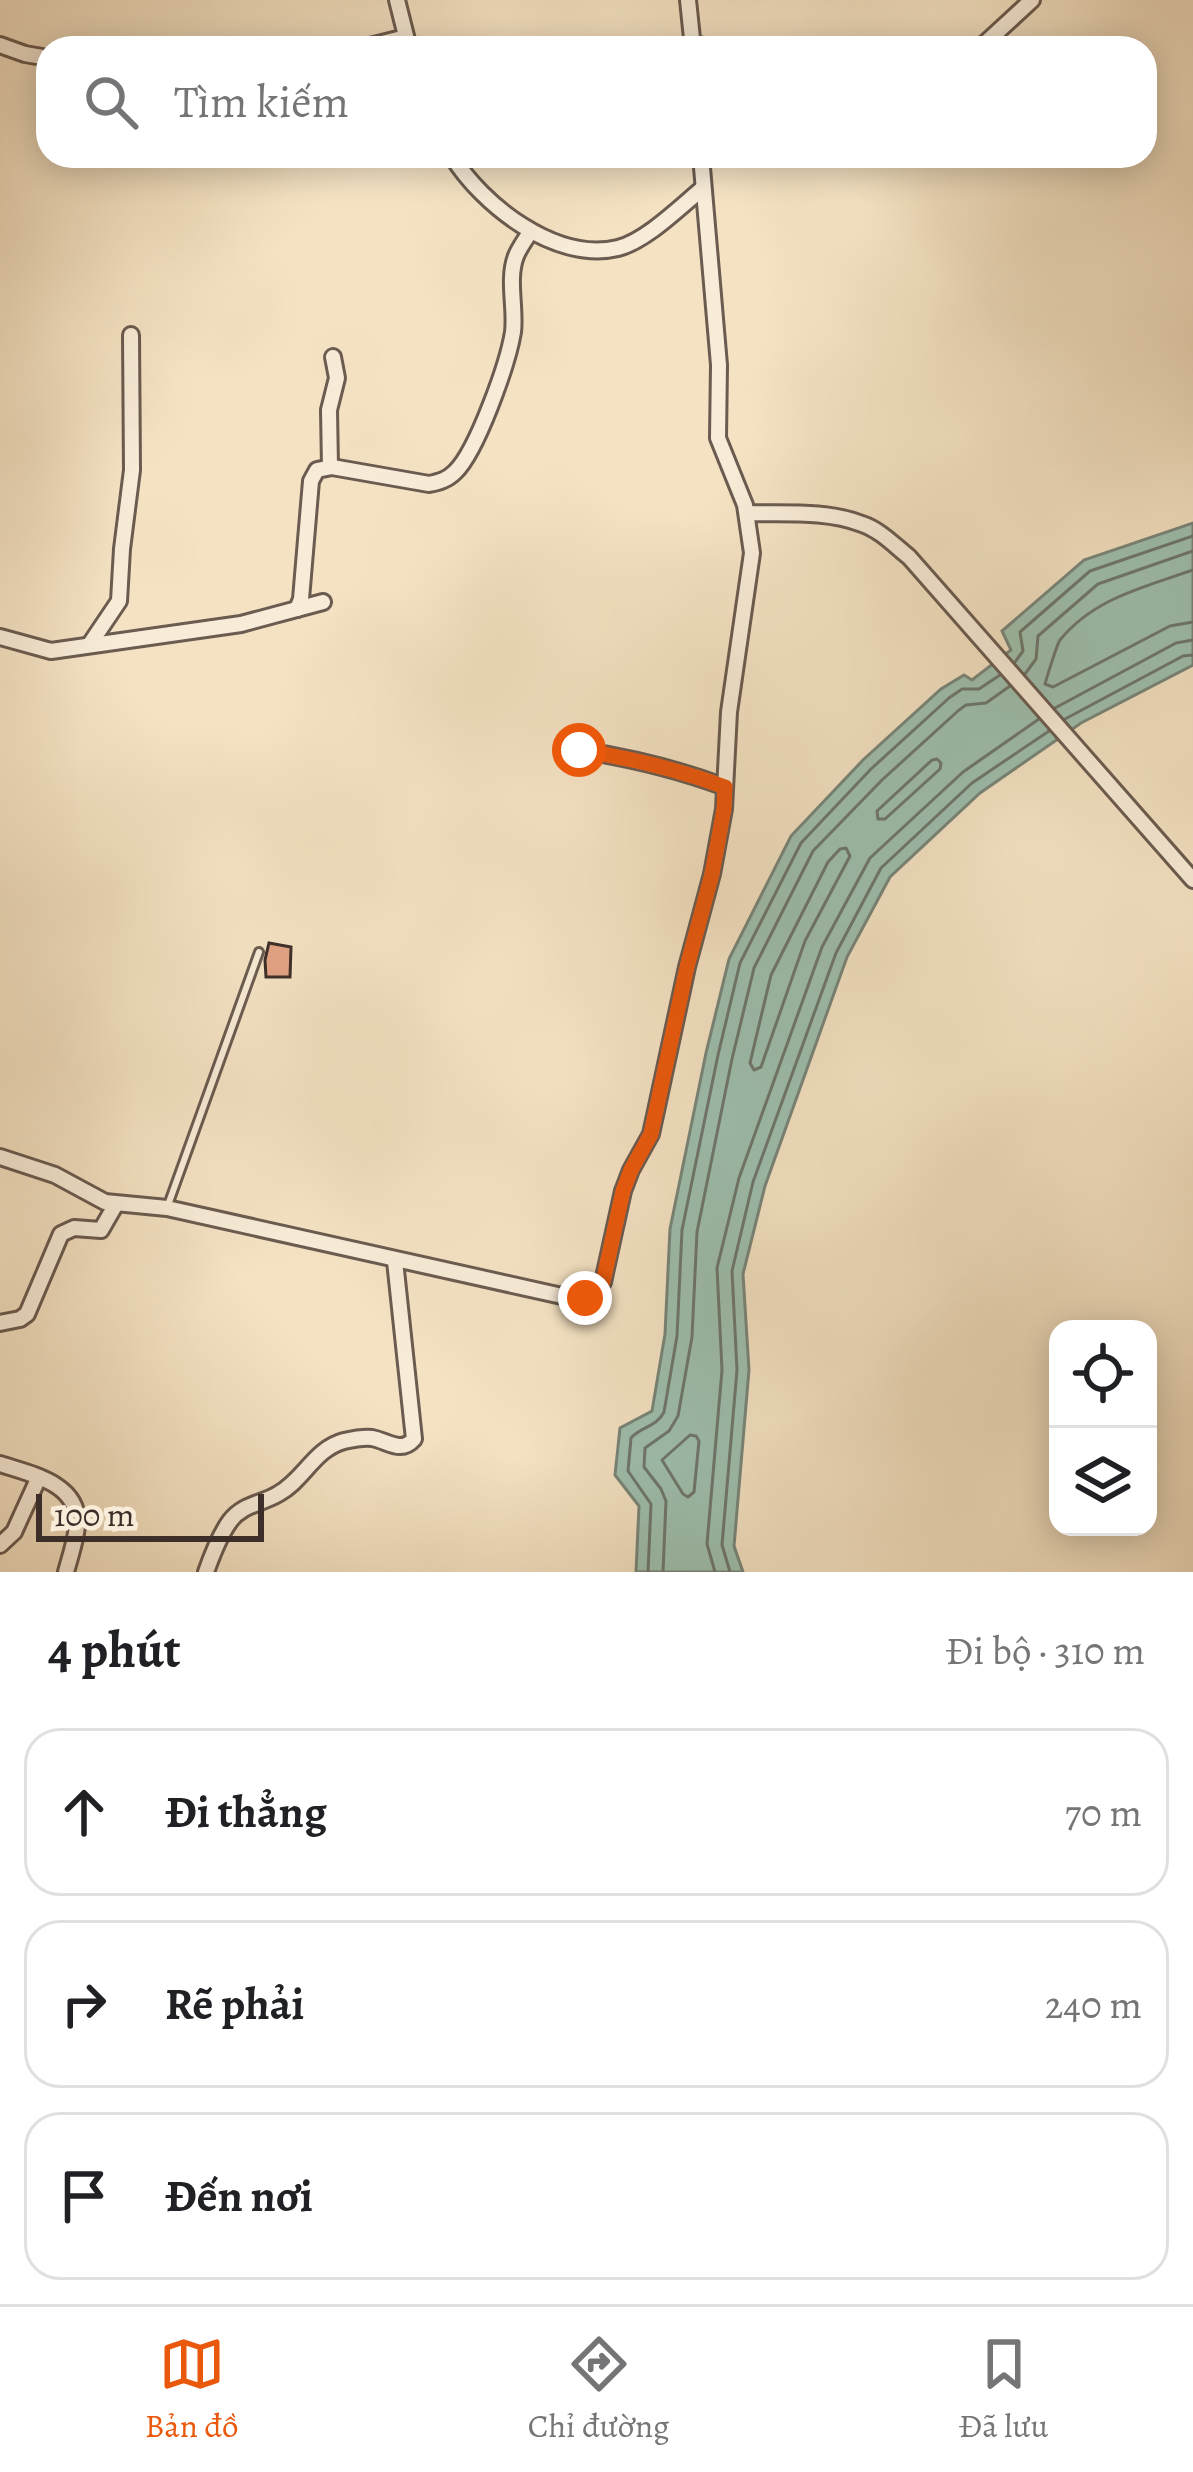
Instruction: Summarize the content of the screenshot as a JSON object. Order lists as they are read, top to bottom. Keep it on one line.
{"scale_bar":"100 m","page":{"search":"Tìm kiếm","scale":"100 m","heading":["4 phút","Đi bộ · 310 m"],"list":[["Đi thẳng","70 m"],["Rẽ phải","240 m"],"Đến nơi"],"nav":["Bản đồ","Chỉ đường","Đã lưu"]}}
